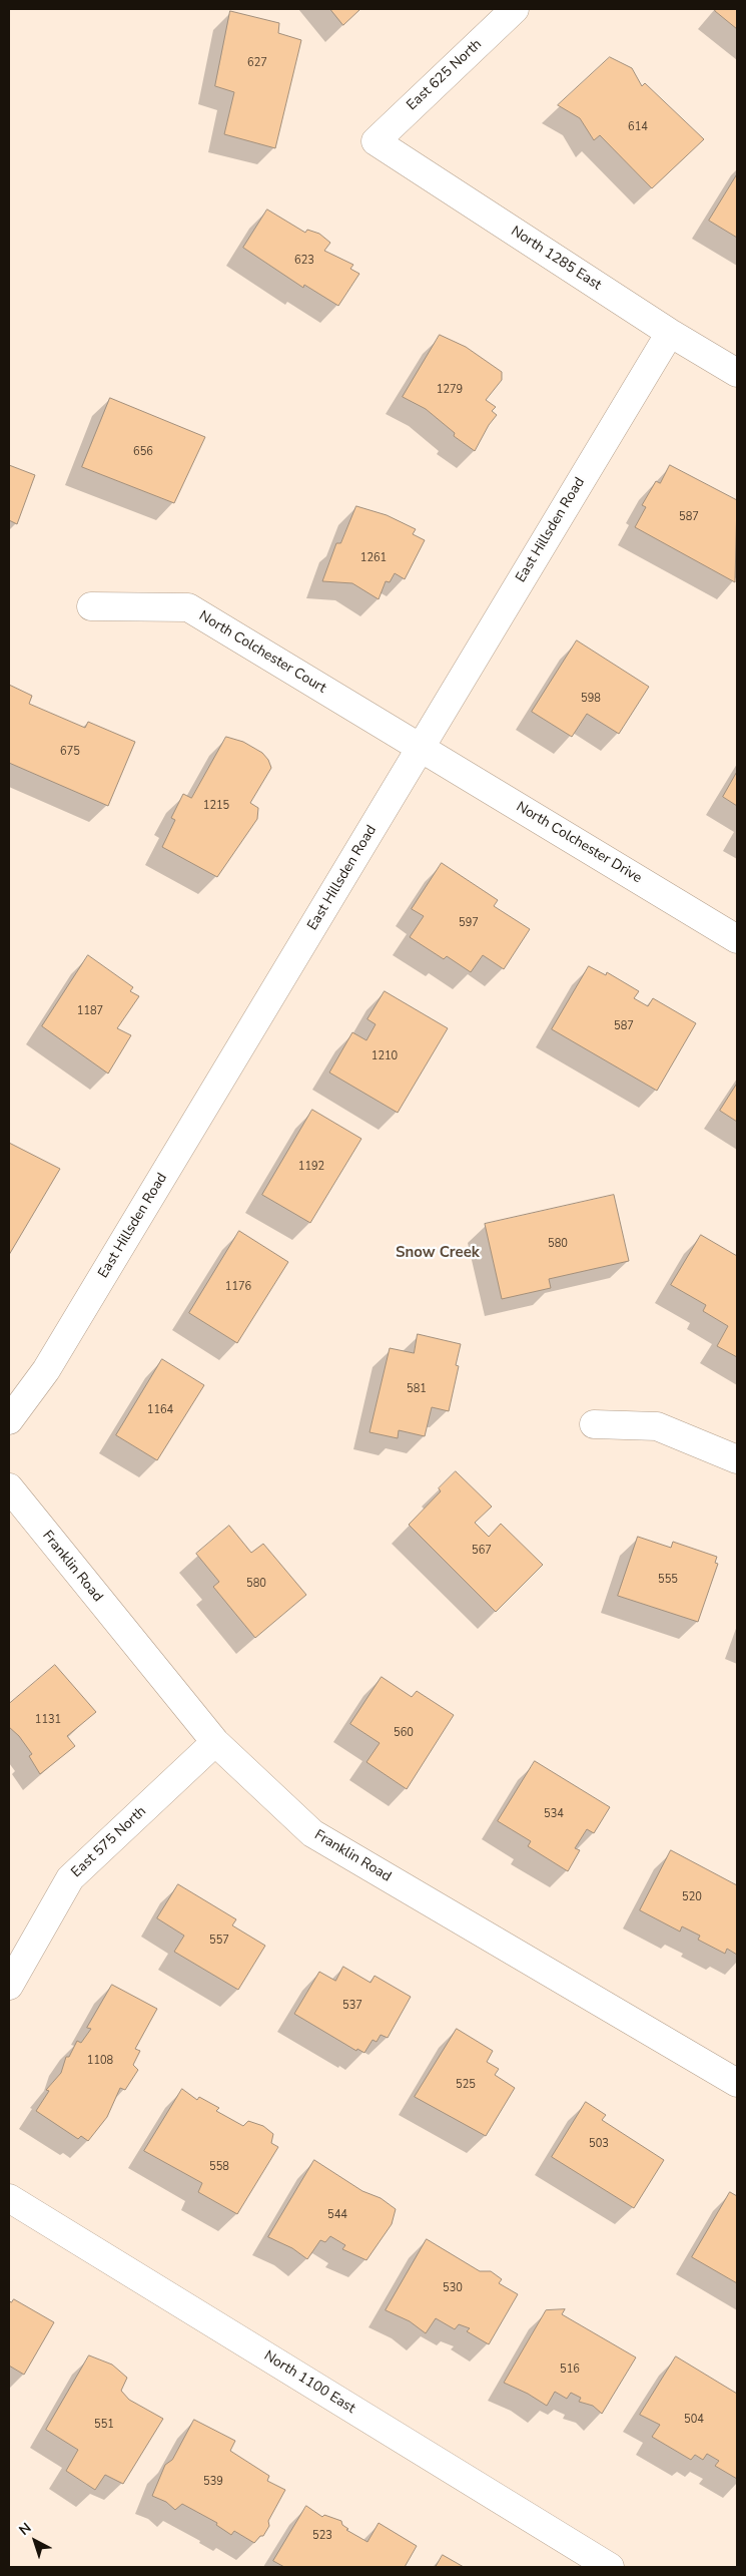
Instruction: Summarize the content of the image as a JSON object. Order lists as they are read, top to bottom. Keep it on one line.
{"streets":{"street":["East 625 North","North 1285 East","East Hillsden Road","North Colchester Court","North Colchester Drive","Franklin Road","East 575 North","North 1100 East"]},"crossings":[["East 625 North","North 1285 East"],["North 1285 East","East Hillsden Road"],["East Hillsden Road","North Colchester Court"],["East Hillsden Road","North Colchester Drive"],["North Colchester Court","North Colchester Drive"],["Franklin Road","East 575 North"]],"districts":["Snow Creek"],"house_numbers":["627","614","623","1279","656","587","1261","598","675","1215","597","1187","587","1210","1192","580","1176","581","1164","567","555","580","1131","560","534","520","557","537","1108","525","503","558","544","530","516","504","551","539","523"],"north":"top left"}
